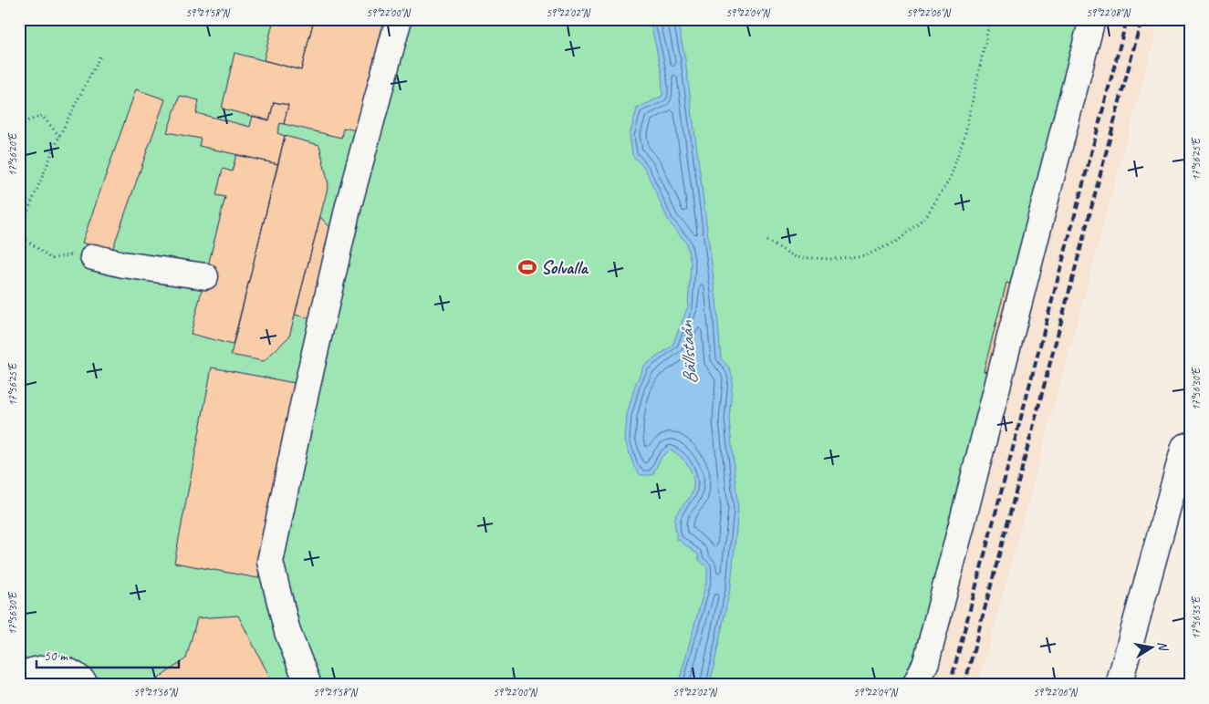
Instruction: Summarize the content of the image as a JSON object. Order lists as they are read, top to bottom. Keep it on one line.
{"water":["Bällstaån"],"places":{"sports":["Solvalla"]},"scale_bar":"50 m","north":"right","coordinates":["59°21'58\"N","59°22'00\"N","59°22'02\"N","59°22'04\"N","59°22'06\"N","59°22'08\"N","17°56'20\"E","17°56'25\"E","17°56'30\"E","17°56'35\"E","59°21'56\"N"]}
